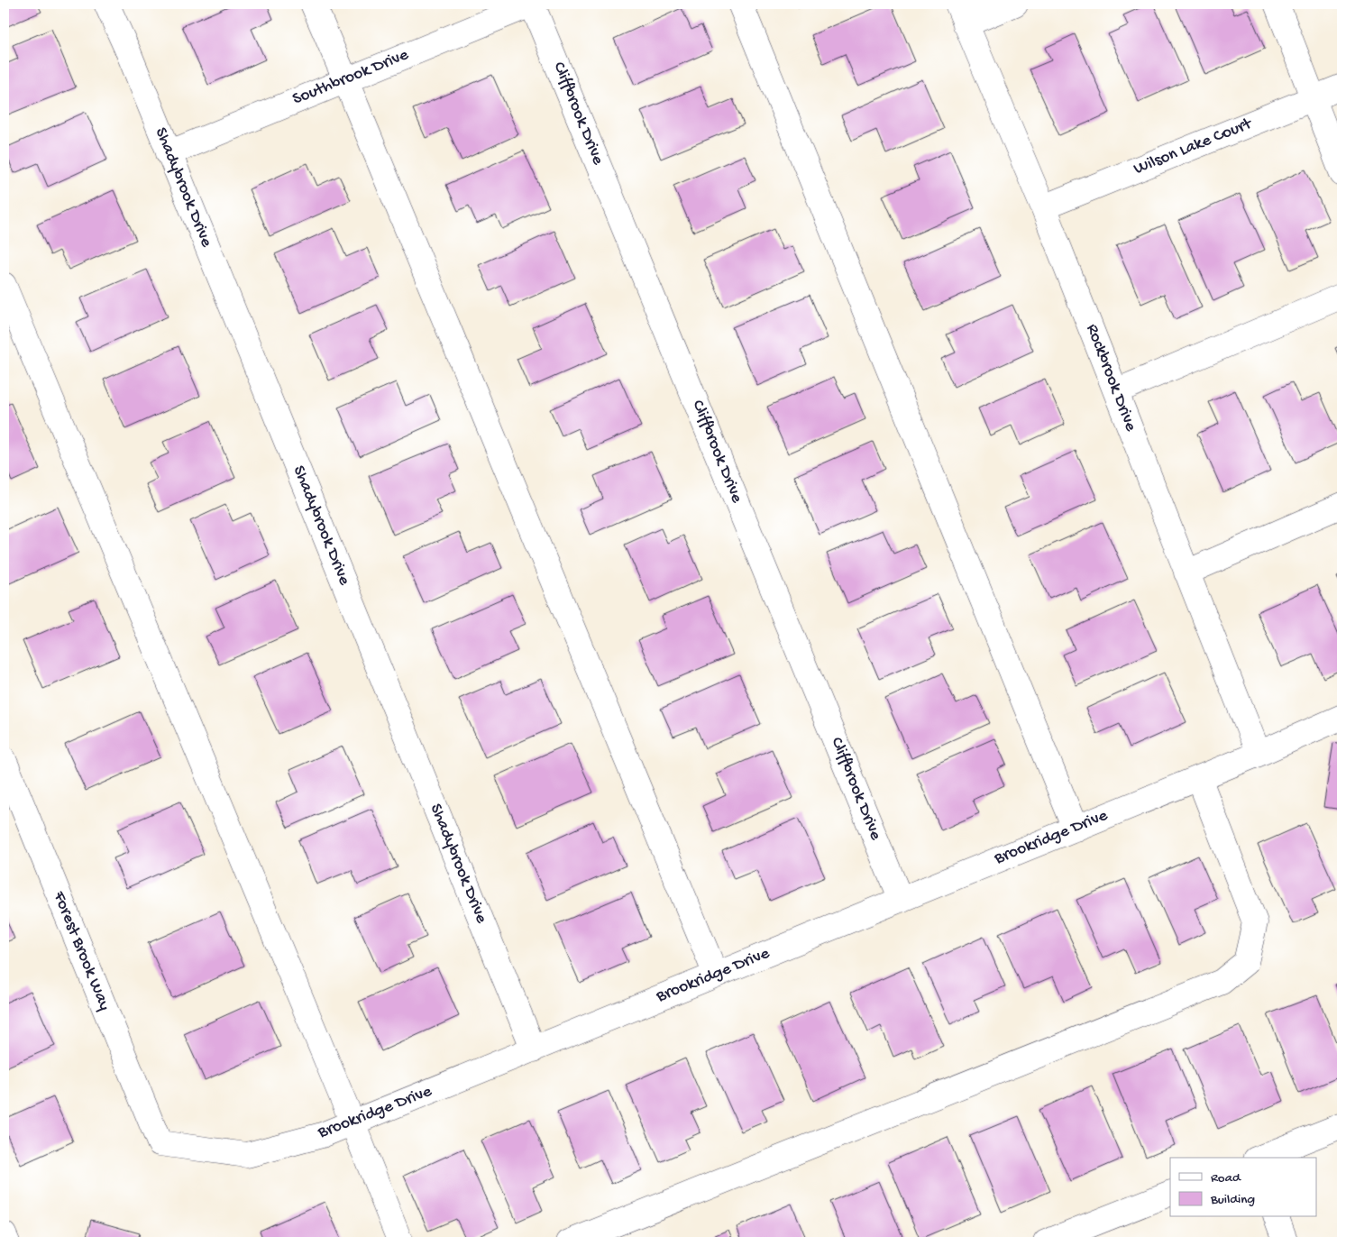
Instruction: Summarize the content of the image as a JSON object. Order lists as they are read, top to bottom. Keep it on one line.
{"streets":{"street":["Southbrook Drive","Cliffbrook Drive","Wilson Lake Court","Shadybrook Drive","Rockbrook Drive","Brookridge Drive","Forest Brook Way"]},"crossings":[["Southbrook Drive","Cliffbrook Drive"],["Southbrook Drive","Shadybrook Drive"],["Cliffbrook Drive","Brookridge Drive"],["Wilson Lake Court","Rockbrook Drive"],["Shadybrook Drive","Brookridge Drive"],["Rockbrook Drive","Brookridge Drive"],["Brookridge Drive","Forest Brook Way"]],"legend":["Road","Building"]}
